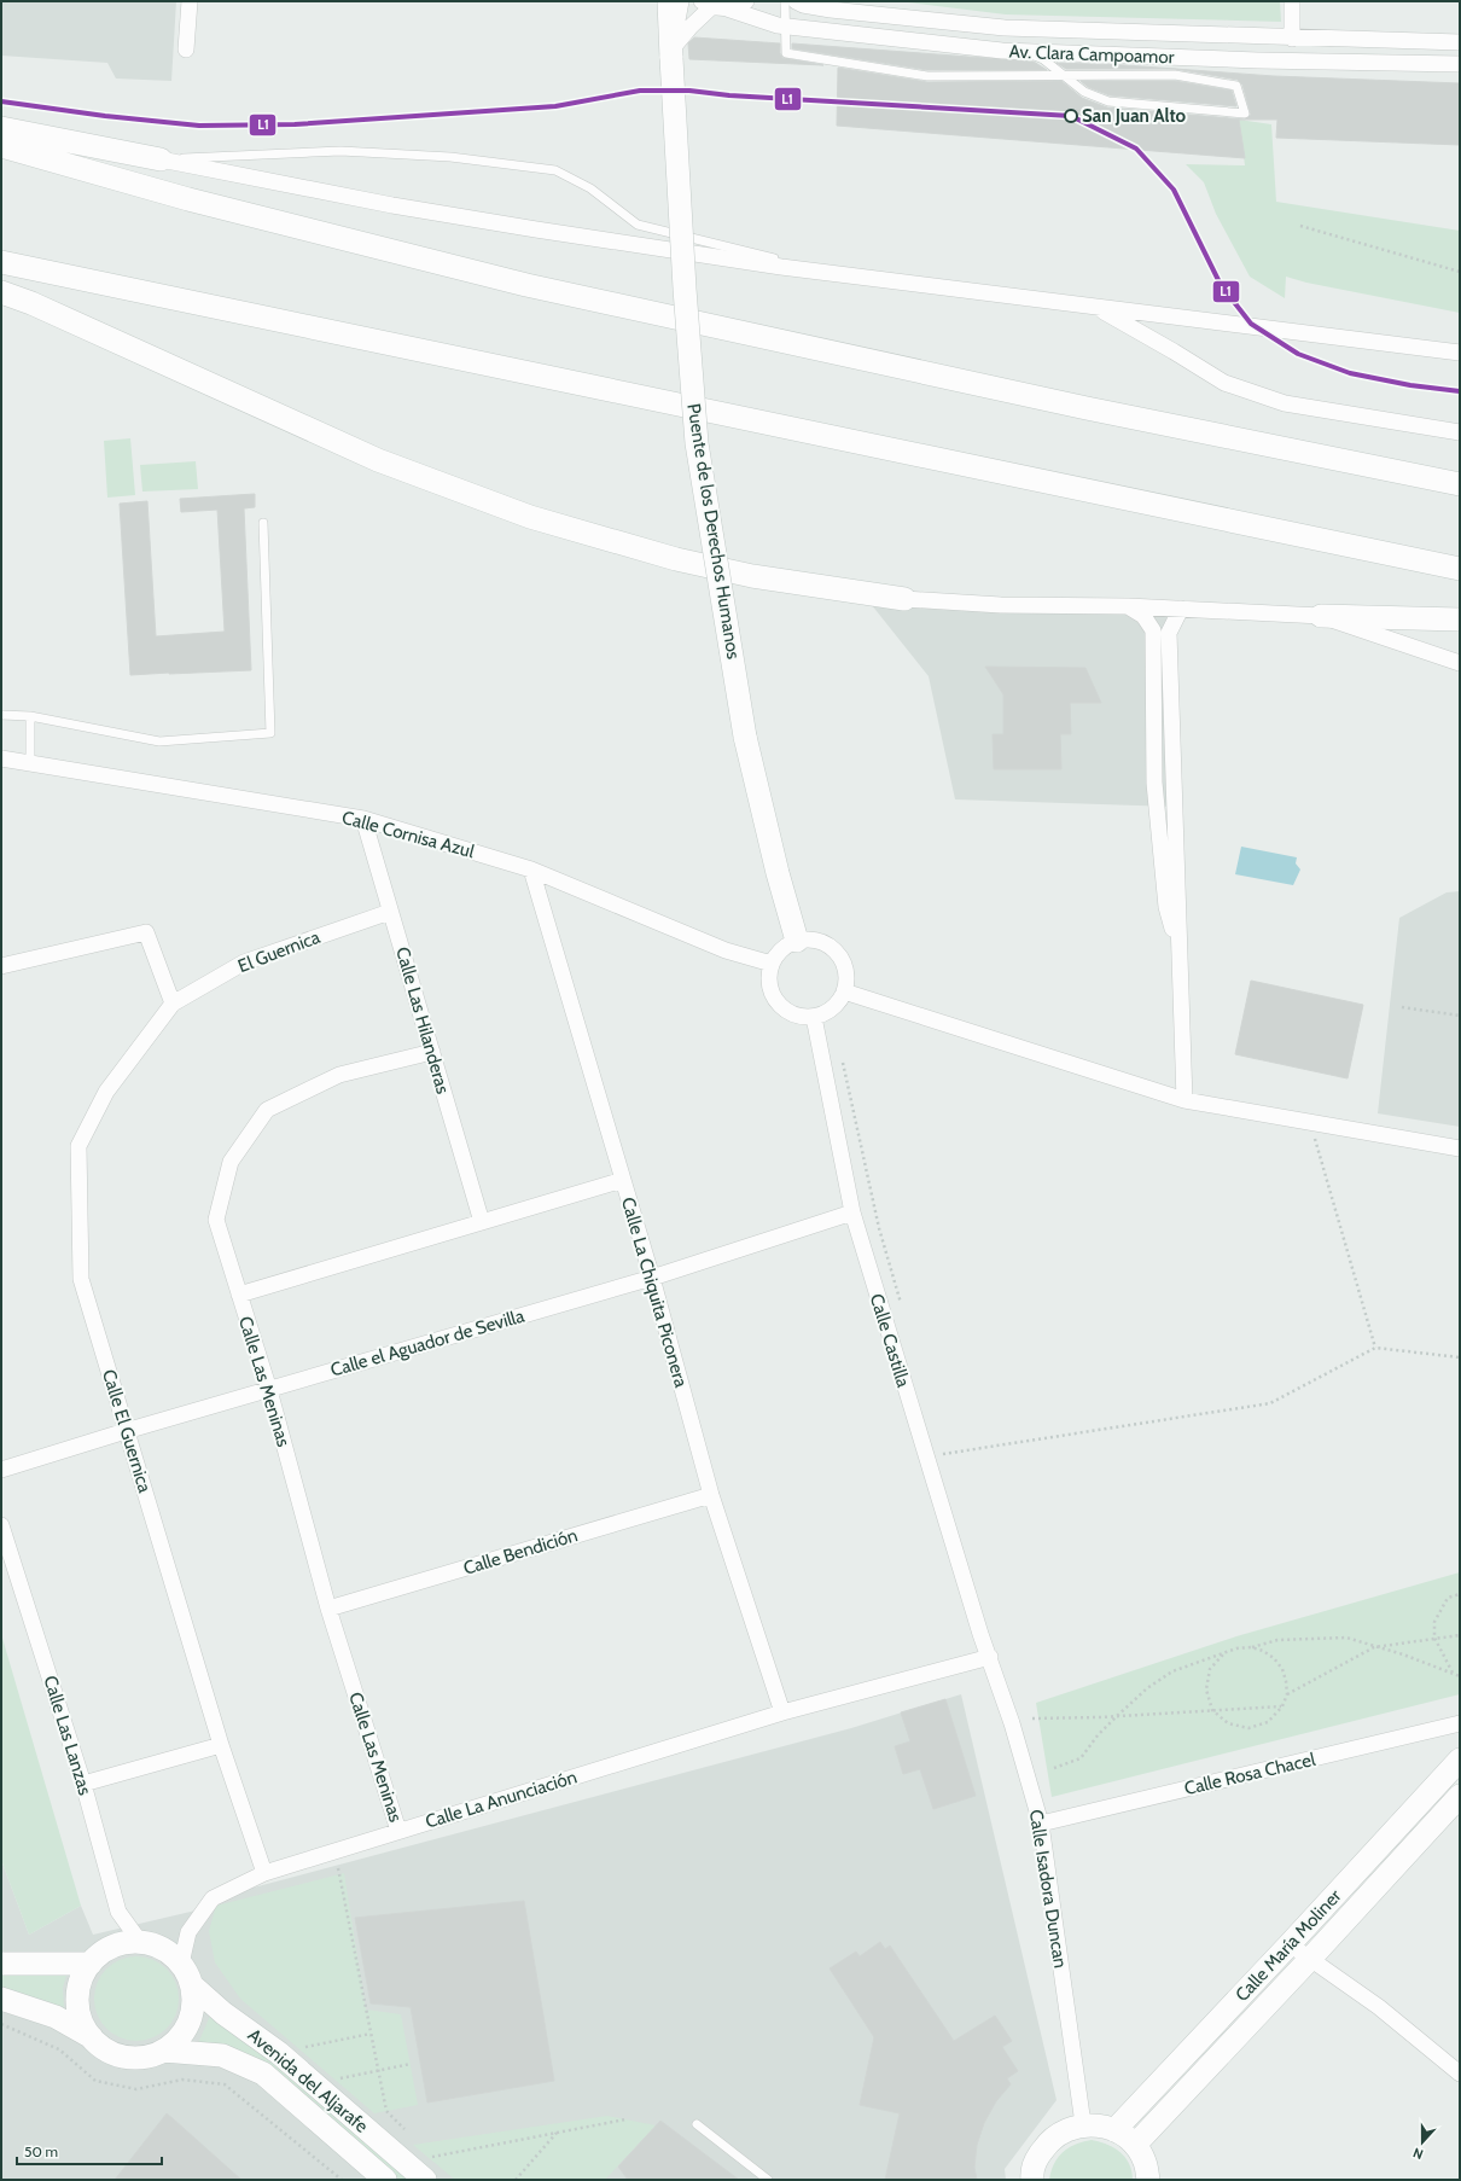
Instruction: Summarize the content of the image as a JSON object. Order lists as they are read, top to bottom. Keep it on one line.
{"streets":{"main road":["Puente de los Derechos Humanos","Calle María Moliner","Avenida del Aljarafe"],"street":["Av. Clara Campoamor","Calle Cornisa Azul","El Guernica","Calle Las Hilanderas","Calle La Chiquita Piconera","Calle Castilla","Calle el Aguador de Sevilla","Calle Las Meninas","Calle El Guernica","Calle Bendición","Calle Las Lanzas","Calle Rosa Chacel","Calle La Anunciación","Calle Isadora Duncan"]},"crossings":[["Puente de los Derechos Humanos","Calle Cornisa Azul"],["Puente de los Derechos Humanos","Calle Castilla"],["Calle Cornisa Azul","Calle Las Hilanderas"],["Calle Cornisa Azul","Calle La Chiquita Piconera"],["Calle Cornisa Azul","Calle Castilla"],["El Guernica","Calle Las Hilanderas"],["El Guernica","Calle El Guernica"],["Calle Las Hilanderas","Calle Las Meninas"],["Calle La Chiquita Piconera","Calle el Aguador de Sevilla"],["Calle La Chiquita Piconera","Calle Bendición"],["Calle La Chiquita Piconera","Calle La Anunciación"],["Calle Castilla","Calle el Aguador de Sevilla"],["Calle Castilla","Calle La Anunciación"],["Calle Castilla","Calle Isadora Duncan"],["Calle el Aguador de Sevilla","Calle Las Meninas"],["Calle el Aguador de Sevilla","Calle El Guernica"],["Calle Las Meninas","Calle Bendición"],["Calle Las Meninas","Calle La Anunciación"],["Calle El Guernica","Calle La Anunciación"],["Calle Las Lanzas","Calle La Anunciación"],["Calle Las Lanzas","Avenida del Aljarafe"],["Calle Rosa Chacel","Calle Isadora Duncan"],["Calle La Anunciación","Calle Isadora Duncan"],["Calle La Anunciación","Avenida del Aljarafe"]],"places":["San Juan Alto"],"lines":["transit line L1"],"scale_bar":"50 m","north":"bottom"}
